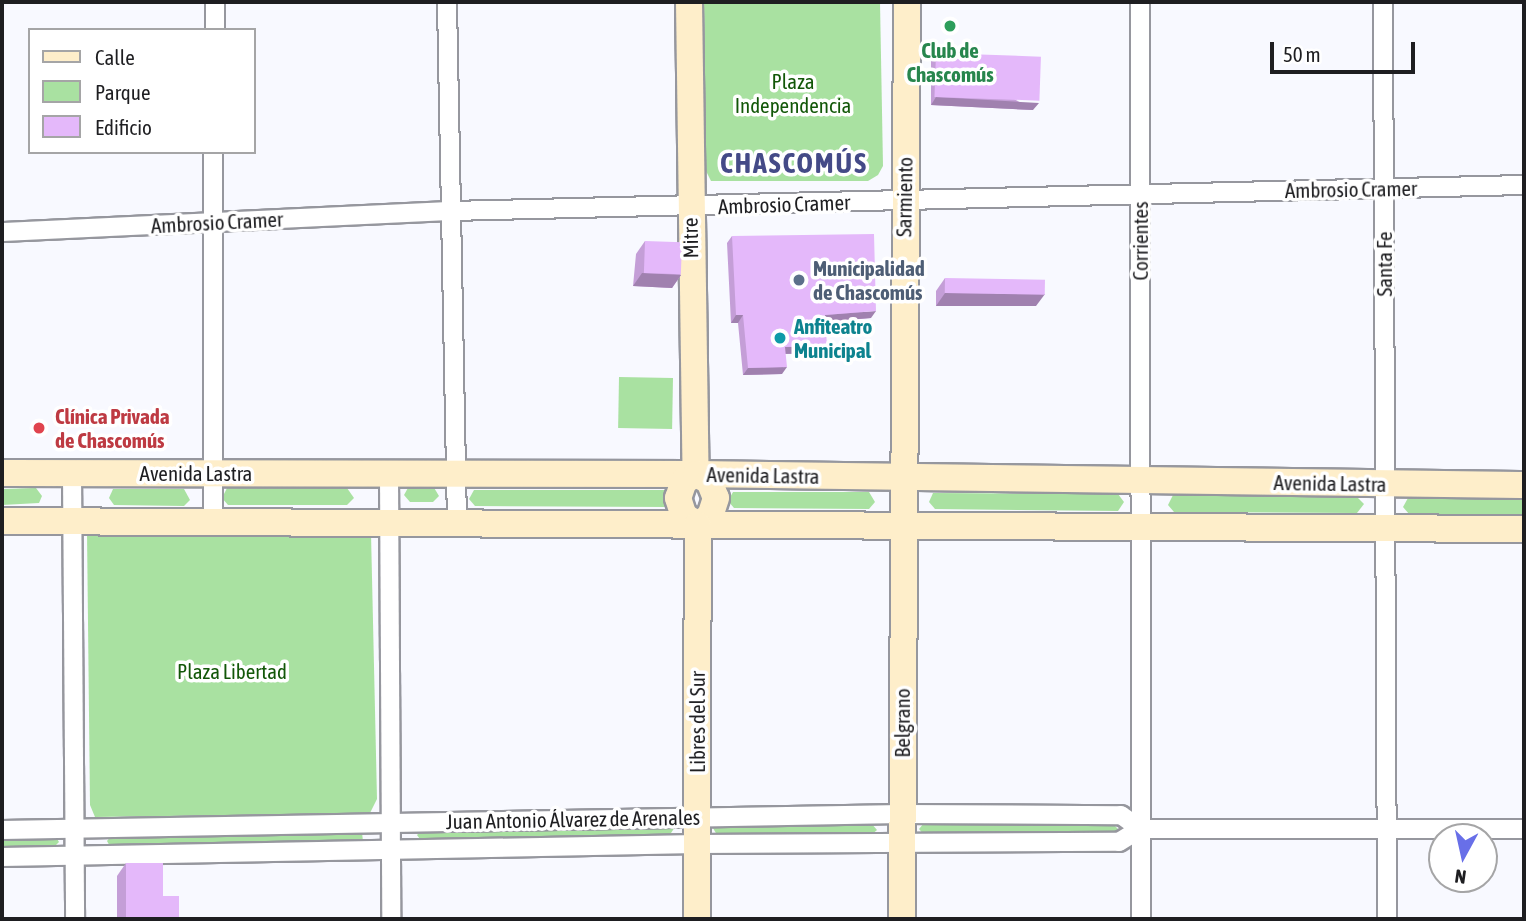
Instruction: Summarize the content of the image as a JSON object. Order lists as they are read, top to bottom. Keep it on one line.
{"streets":{"main road":["Sarmiento","Mitre","Avenida Lastra","Libres del Sur","Belgrano"],"street":["Ambrosio Cramer","Corrientes","Santa Fe","Juan Antonio Álvarez de Arenales"]},"crossings":[["Ambrosio Cramer","Sarmiento"],["Ambrosio Cramer","Mitre"],["Ambrosio Cramer","Corrientes"],["Ambrosio Cramer","Santa Fe"],["Sarmiento","Avenida Lastra"],["Sarmiento","Belgrano"],["Mitre","Avenida Lastra"],["Corrientes","Avenida Lastra"],["Corrientes","Juan Antonio Álvarez de Arenales"],["Santa Fe","Avenida Lastra"],["Santa Fe","Juan Antonio Álvarez de Arenales"],["Libres del Sur","Juan Antonio Álvarez de Arenales"],["Belgrano","Juan Antonio Álvarez de Arenales"]],"districts":["CHASCOMÚS"],"parks":["Plaza Independencia","Plaza Libertad"],"places":["Club de Chascomús","Municipalidad de Chascomús","Anfiteatro Municipal","Clínica Privada de Chascomús"],"legend":["Calle","Parque","Edificio"],"scale_bar":"50 m","north":"bottom"}
